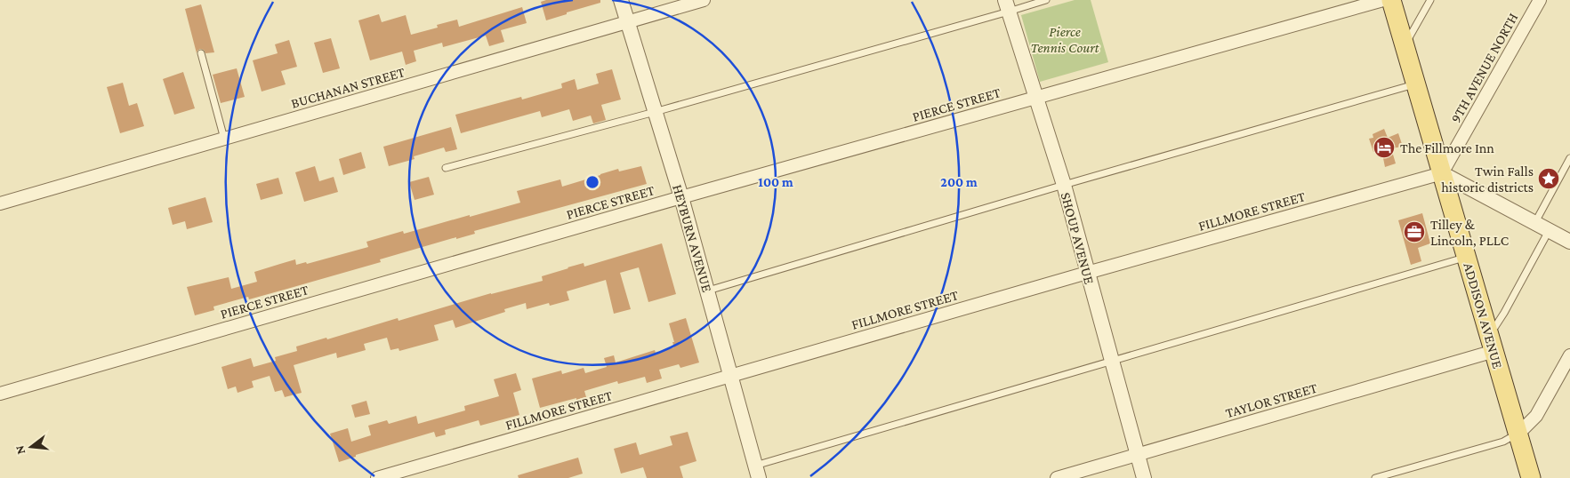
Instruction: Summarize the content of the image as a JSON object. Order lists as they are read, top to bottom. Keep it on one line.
{"streets":{"main road":["ADDISON AVENUE"],"street":["9TH AVENUE NORTH","BUCHANAN STREET","PIERCE STREET","FILLMORE STREET","HEYBURN AVENUE","SHOUP AVENUE","TAYLOR STREET"]},"crossings":[["9TH AVENUE NORTH","FILLMORE STREET"],["9TH AVENUE NORTH","ADDISON AVENUE"],["BUCHANAN STREET","HEYBURN AVENUE"],["PIERCE STREET","HEYBURN AVENUE"],["PIERCE STREET","SHOUP AVENUE"],["FILLMORE STREET","HEYBURN AVENUE"],["FILLMORE STREET","SHOUP AVENUE"],["FILLMORE STREET","ADDISON AVENUE"],["SHOUP AVENUE","TAYLOR STREET"],["ADDISON AVENUE","TAYLOR STREET"]],"parks":["Pierce Tennis Court"],"places":{"hotel":["The Fillmore Inn"],"place":["Twin Falls historic districts"],"office":["Tilley & Lincoln, PLLC"]},"north":"left","rings":["100 m","200 m"]}
